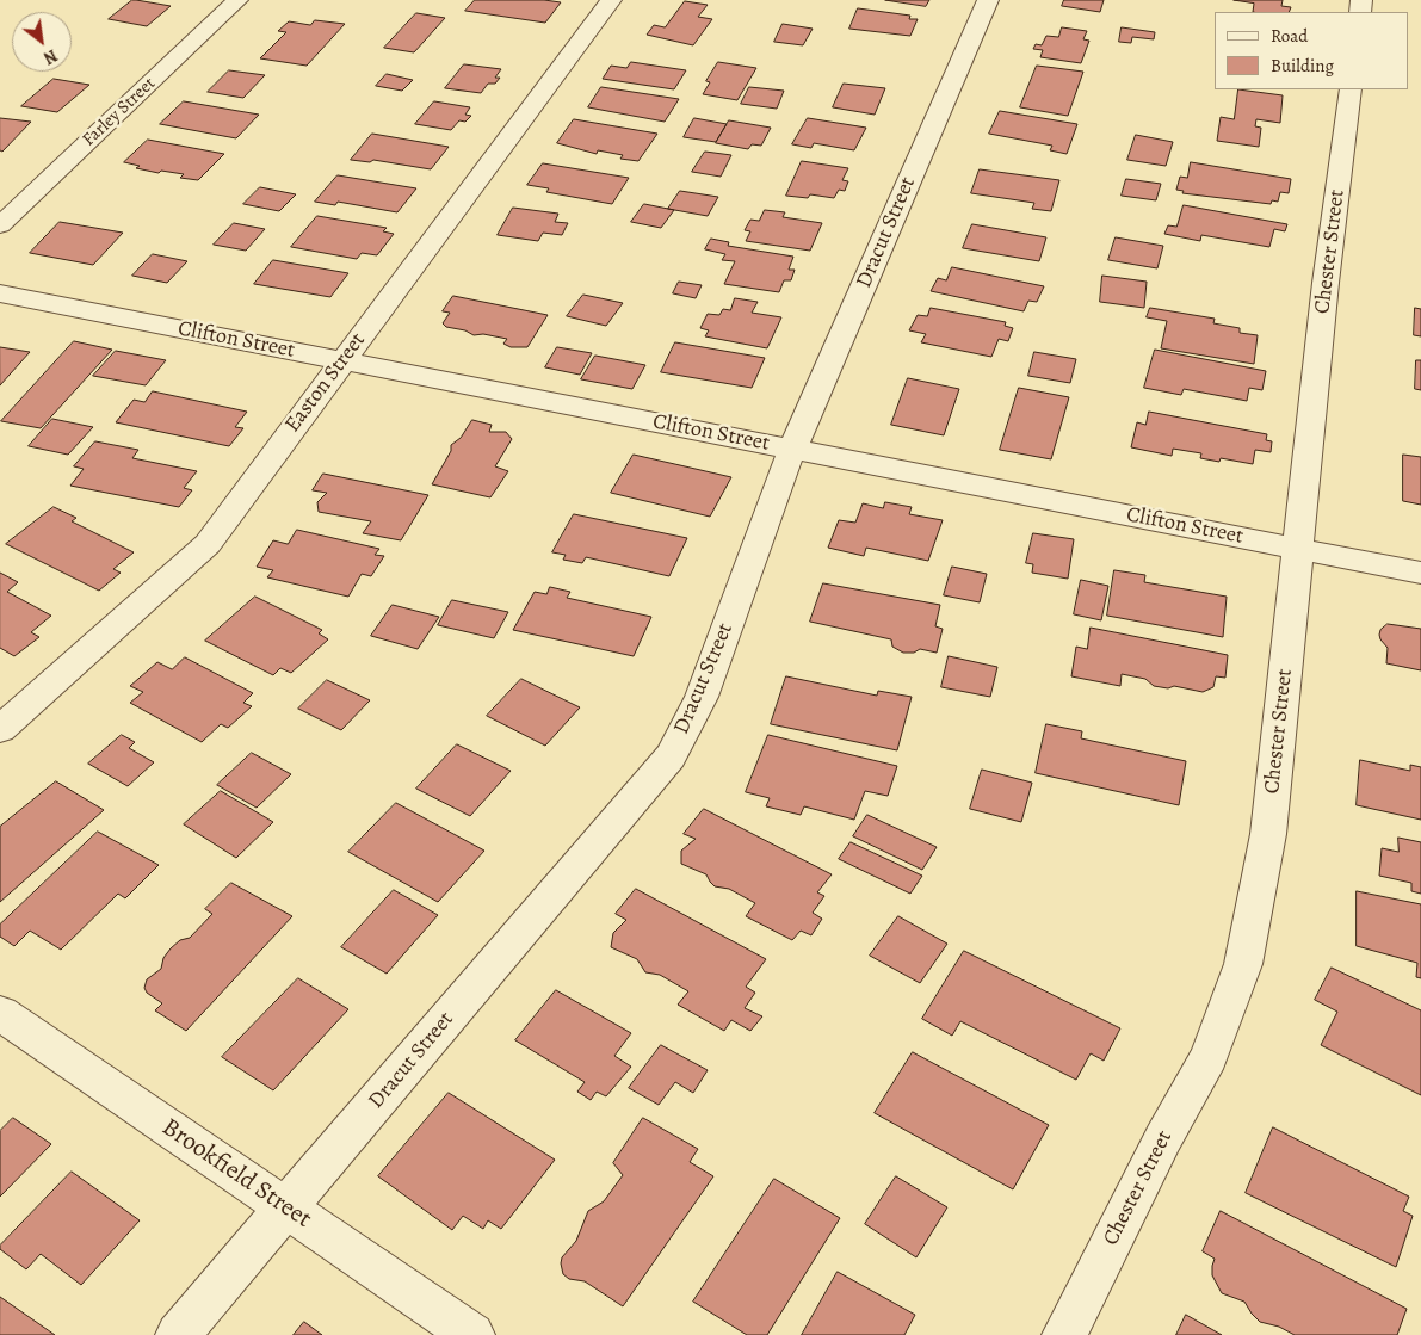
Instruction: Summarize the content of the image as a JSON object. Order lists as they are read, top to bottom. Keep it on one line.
{"streets":{"street":["Farley Street","Dracut Street","Chester Street","Clifton Street","Easton Street","Brookfield Street"]},"crossings":[["Dracut Street","Clifton Street"],["Dracut Street","Brookfield Street"],["Chester Street","Clifton Street"],["Clifton Street","Easton Street"]],"legend":["Road","Building"],"north":"bottom right"}
